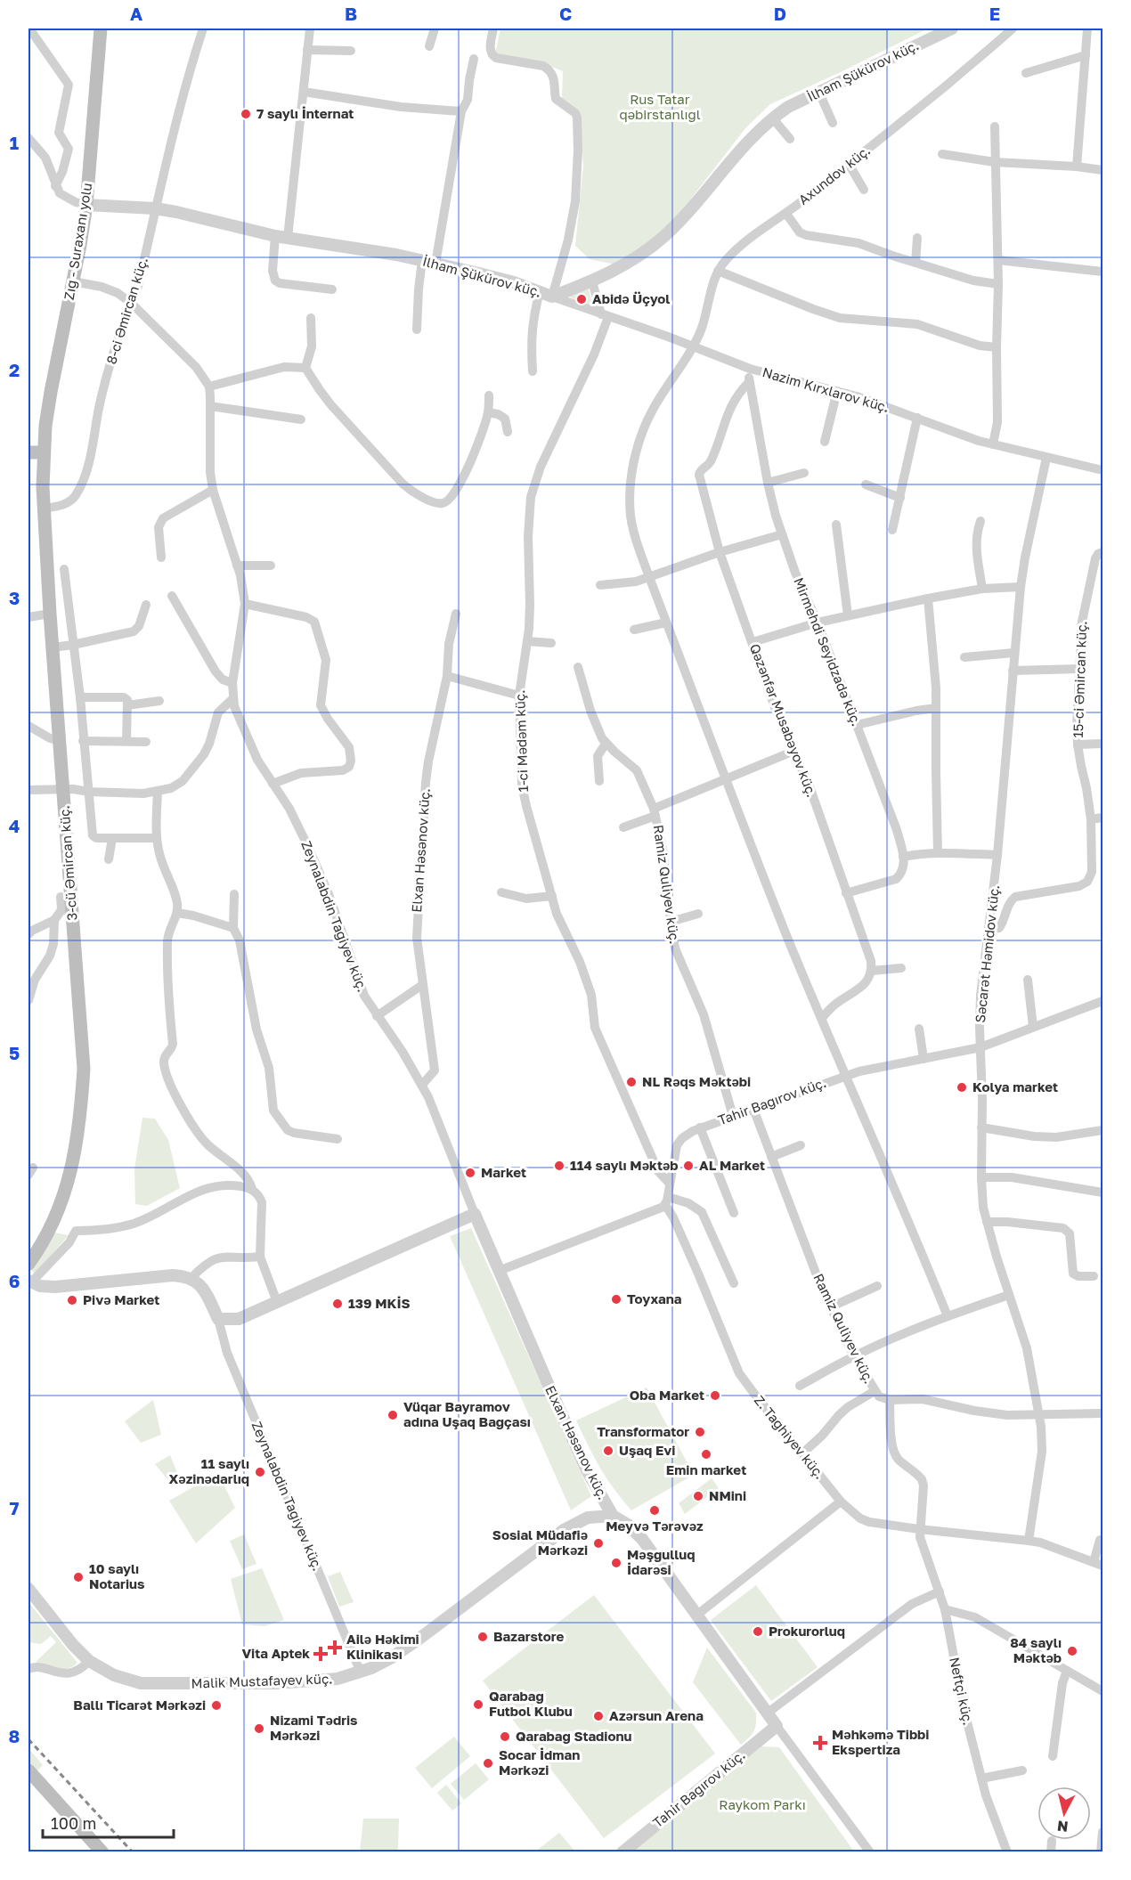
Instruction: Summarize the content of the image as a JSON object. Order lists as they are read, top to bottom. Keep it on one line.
{"streets":{"main road":["Zığ - Suraxanı yolu","3-cü Əmircan küç."],"street":["İlham Şükürov küç.","Axundov küç.","8-ci Əmircan küç.","Nazim Kırxlarov küç.","Mirmehdi Seyidzadə küç.","15-ci Əmircan küç.","Qəzənfər Musabəyov küç.","1-ci Mədəm küç.","Elxan Həsənov küç.","Ramiz Quliyev küç.","Zeynalabdin Tagiyev küç.","Səcarət Həmidov küç.","Tahir Bağırov küç.","Z. Taghiyev küç.","Malik Mustafayev küç.","Neftçi küç."]},"crossings":[["İlham Şükürov küç.","Zığ - Suraxanı yolu"],["İlham Şükürov küç.","8-ci Əmircan küç."],["İlham Şükürov küç.","Nazim Kırxlarov küç."],["Axundov küç.","Nazim Kırxlarov küç."],["Axundov küç.","Tahir Bağırov küç."],["Zığ - Suraxanı yolu","3-cü Əmircan küç."],["8-ci Əmircan küç.","3-cü Əmircan küç."],["Nazim Kırxlarov küç.","Mirmehdi Seyidzadə küç."],["Nazim Kırxlarov küç.","1-ci Mədəm küç."],["Nazim Kırxlarov küç.","Səcarət Həmidov küç."],["Mirmehdi Seyidzadə küç.","Qəzənfər Musabəyov küç."],["15-ci Əmircan küç.","Səcarət Həmidov küç."],["1-ci Mədəm küç.","Tahir Bağırov küç."],["Elxan Həsənov küç.","Zeynalabdin Tagiyev küç."],["Elxan Həsənov küç.","Tahir Bağırov küç."],["Elxan Həsənov küç.","Malik Mustafayev küç."],["Ramiz Quliyev küç.","Tahir Bağırov küç."],["Ramiz Quliyev küç.","Neftçi küç."],["Zeynalabdin Tagiyev küç.","Malik Mustafayev küç."],["Səcarət Həmidov küç.","Tahir Bağırov küç."],["Tahir Bağırov küç.","Z. Taghiyev küç."]],"parks":["Rus Tatar qəbirstanlığl","Raykom Parkı"],"places":{"other":["7 saylı İnternat","Abidə Üçyol","NL Rəqs Məktəbi","Kolya market","114 saylı Məktəb","AL Market","Market","Toyxana","Pivə Market","139 MKİS","Oba Market","Vüqar Bayramov adına Uşaq Bağçası","Transformator","Uşaq Evi","Emin market","11 saylı Xəzinədarlıq","NMini","Meyvə Tərəvəz","Sosial Müdafiə Mərkəzi","Məşğulluq İdarəsi","10 saylı Notarius","Prokurorluq","Bazarstore","84 saylı Məktəb","Qarabağ Futbol Klubu","Ballı Ticarət Mərkəzi","Azərsun Arena","Nizami Tədris Mərkəzi","Qarabağ Stadionu","Socar İdman Mərkəzi"],"health":["Ailə Həkimi Klinikası","Vita Aptek","Məhkəmə Tibbi Ekspertiza"]},"scale_bar":"100 m","north":"bottom","grid":{"columns":["A","B","C","D","E"],"rows":["1","2","3","4","5","6","7","8"]}}
